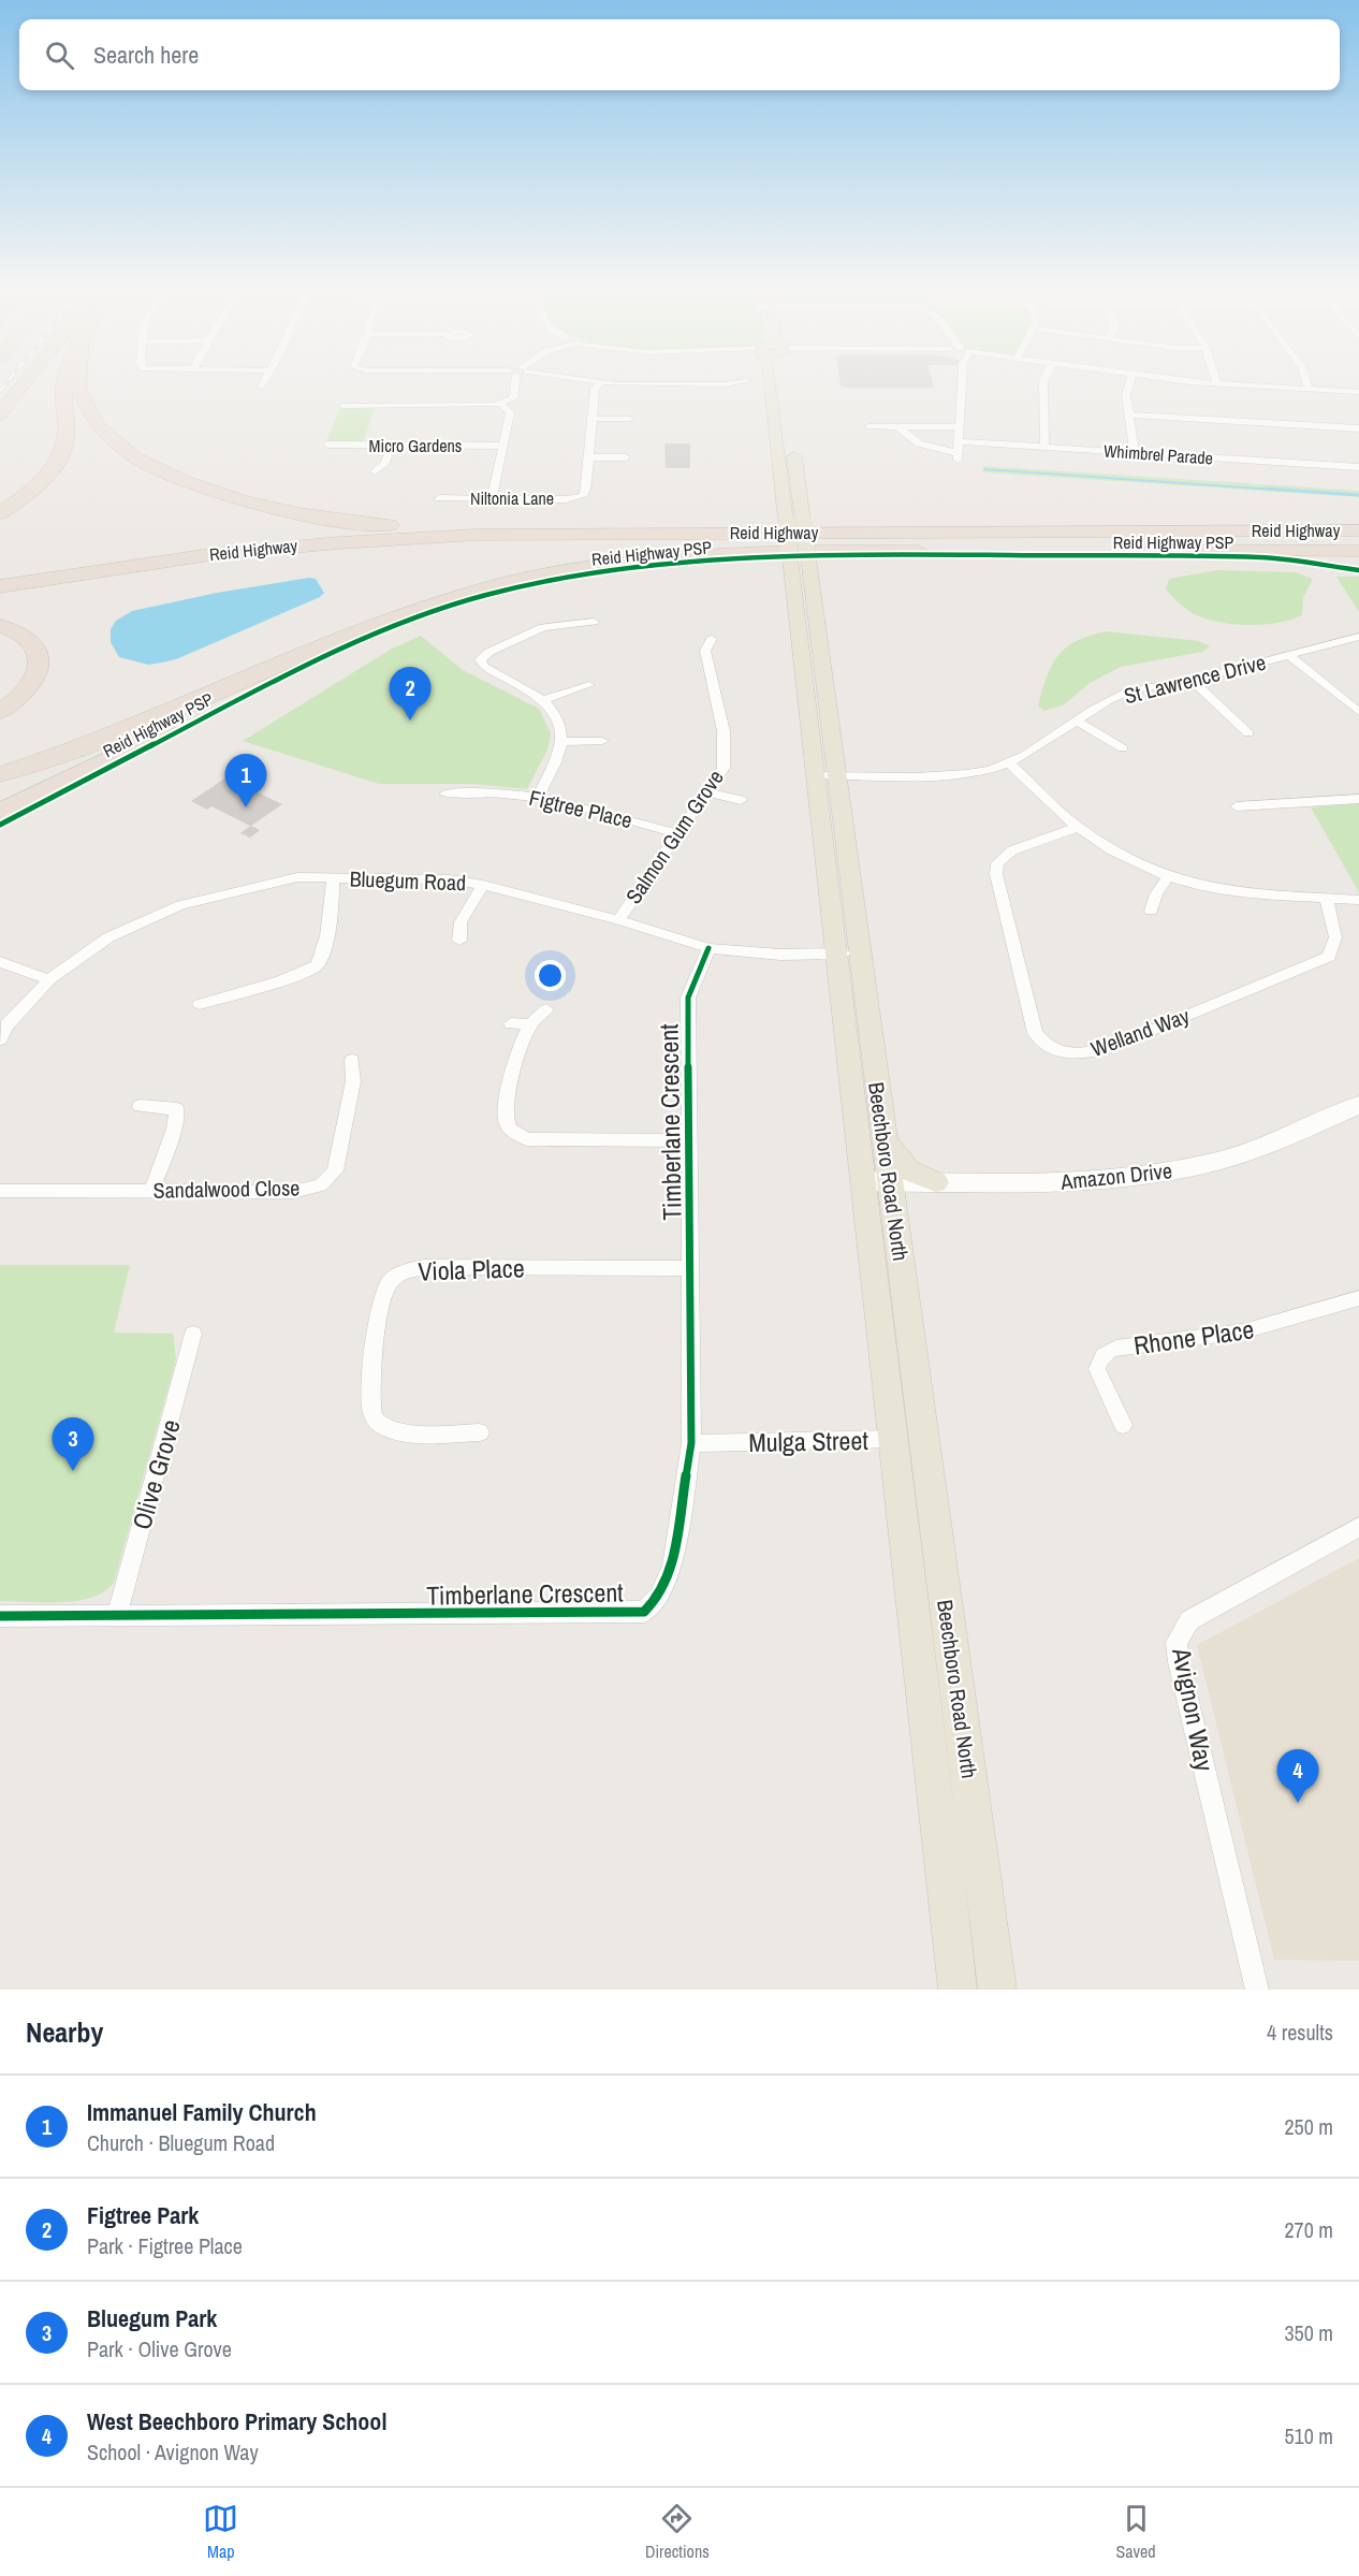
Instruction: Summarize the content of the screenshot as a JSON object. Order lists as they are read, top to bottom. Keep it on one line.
{"streets":{"highway":["Reid Highway"],"main road":["Beechboro Road North"],"street":["Micro Gardens","Whimbrel Parade","Niltonia Lane","St Lawrence Drive","Figtree Place","Salmon Gum Grove","Bluegum Road","Welland Way","Timberlane Crescent","Amazon Drive","Sandalwood Close","Viola Place","Rhone Place","Mulga Street","Olive Grove","Avignon Way"],"cycle path":["Reid Highway PSP"]},"crossings":[["St Lawrence Drive","Beechboro Road North"],["Figtree Place","Salmon Gum Grove"],["Salmon Gum Grove","Bluegum Road"],["Bluegum Road","Timberlane Crescent"],["Bluegum Road","Beechboro Road North"],["Timberlane Crescent","Viola Place"],["Timberlane Crescent","Mulga Street"],["Timberlane Crescent","Olive Grove"],["Beechboro Road North","Amazon Drive"],["Beechboro Road North","Mulga Street"]],"page":{"search":"Search here","pins":["2","1","3","4"],"heading":["Nearby","4 results"],"list":[{"mark":"1","name":"Immanuel Family Church","note":"Church · Bluegum Road","value":"250 m"},{"mark":"2","name":"Figtree Park","note":"Park · Figtree Place","value":"270 m"},{"mark":"3","name":"Bluegum Park","note":"Park · Olive Grove","value":"350 m"},{"mark":"4","name":"West Beechboro Primary School","note":"School · Avignon Way","value":"510 m"}],"nav":["Map","Directions","Saved"]}}
